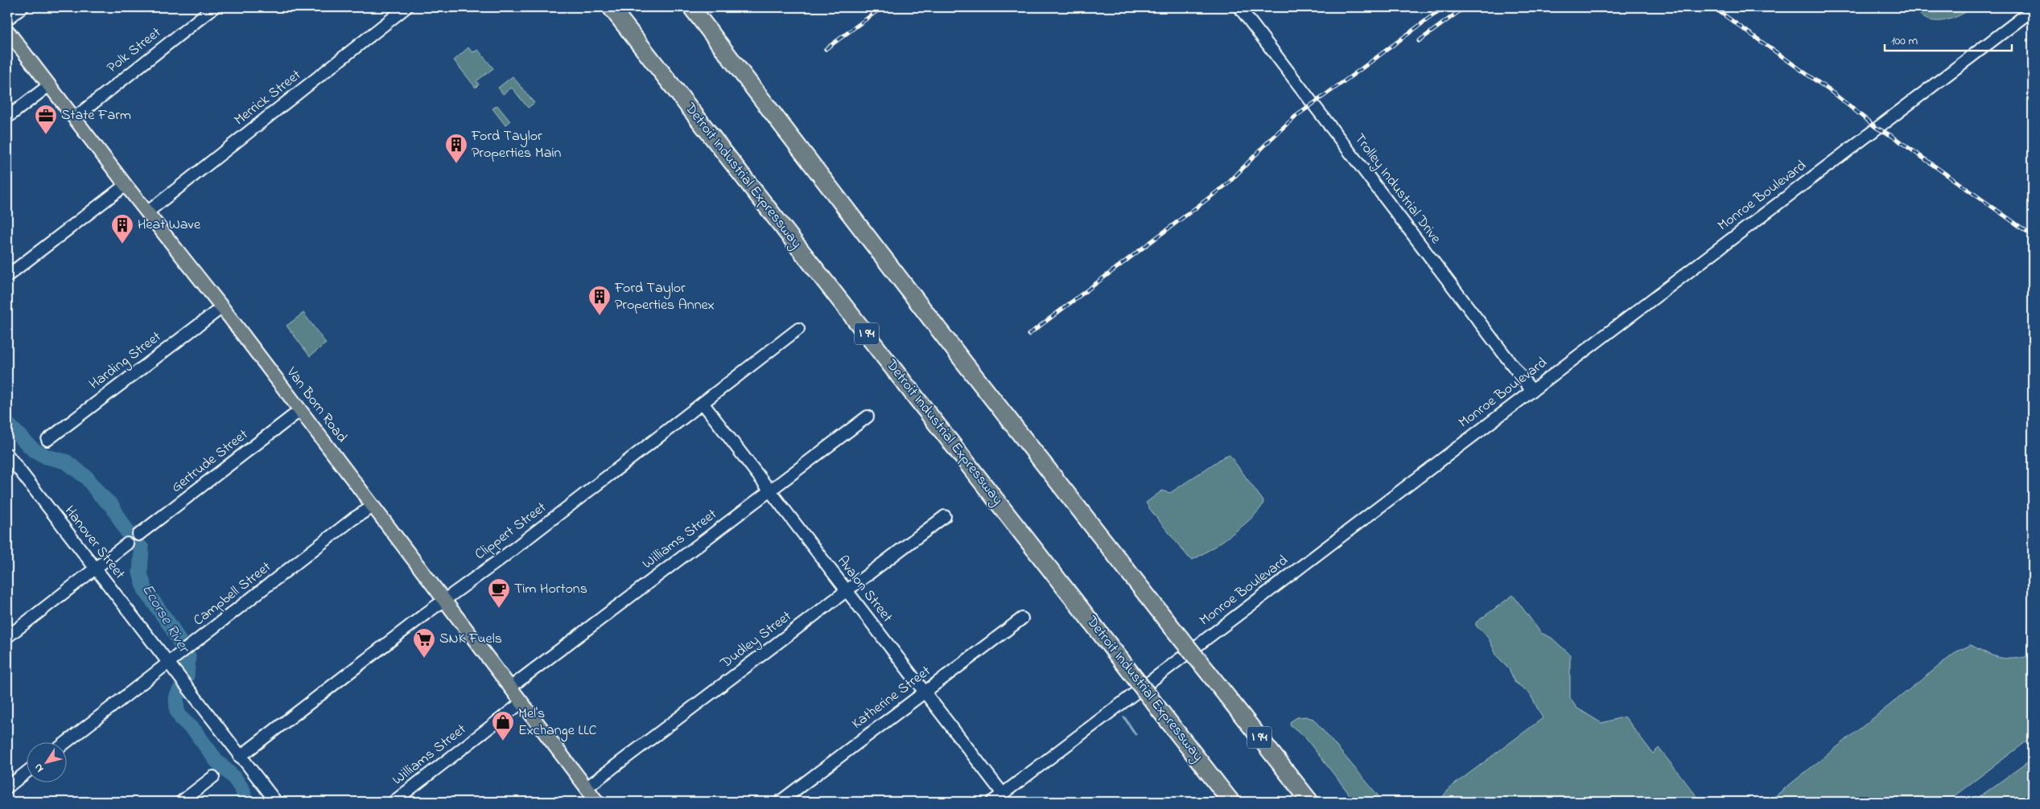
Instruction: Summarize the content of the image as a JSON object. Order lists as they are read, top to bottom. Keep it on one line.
{"streets":{"highway":["Detroit Industrial Expressway","I 94"],"main road":["Van Born Road"],"street":["Polk Street","Merrick Street","Trolley Industrial Drive","Monroe Boulevard","Harding Street","Gertrude Street","Clippert Street","Williams Street","Hanover Street","Avalon Street","Campbell Street","Dudley Street","Katherine Street"]},"crossings":[["Polk Street","Van Born Road"],["Merrick Street","Van Born Road"],["Trolley Industrial Drive","Monroe Boulevard"],["Monroe Boulevard","Avalon Street"],["Harding Street","Van Born Road"],["Van Born Road","Gertrude Street"],["Van Born Road","Clippert Street"],["Van Born Road","Williams Street"],["Van Born Road","Campbell Street"],["Van Born Road","Dudley Street"],["Clippert Street","Hanover Street"],["Clippert Street","Avalon Street"],["Williams Street","Avalon Street"],["Hanover Street","Campbell Street"],["Avalon Street","Dudley Street"],["Avalon Street","Katherine Street"]],"water":["Ecorse River"],"places":{"office":["State Farm"],"building":["Ford Taylor Properties Main","Heat Wave","Ford Taylor Properties Annex"],"cafe":["Tim Hortons"],"supermarket":["SNK Fuels"],"shop":["Mel's Exchange LLC"]},"scale_bar":"100 m","north":"bottom left"}
